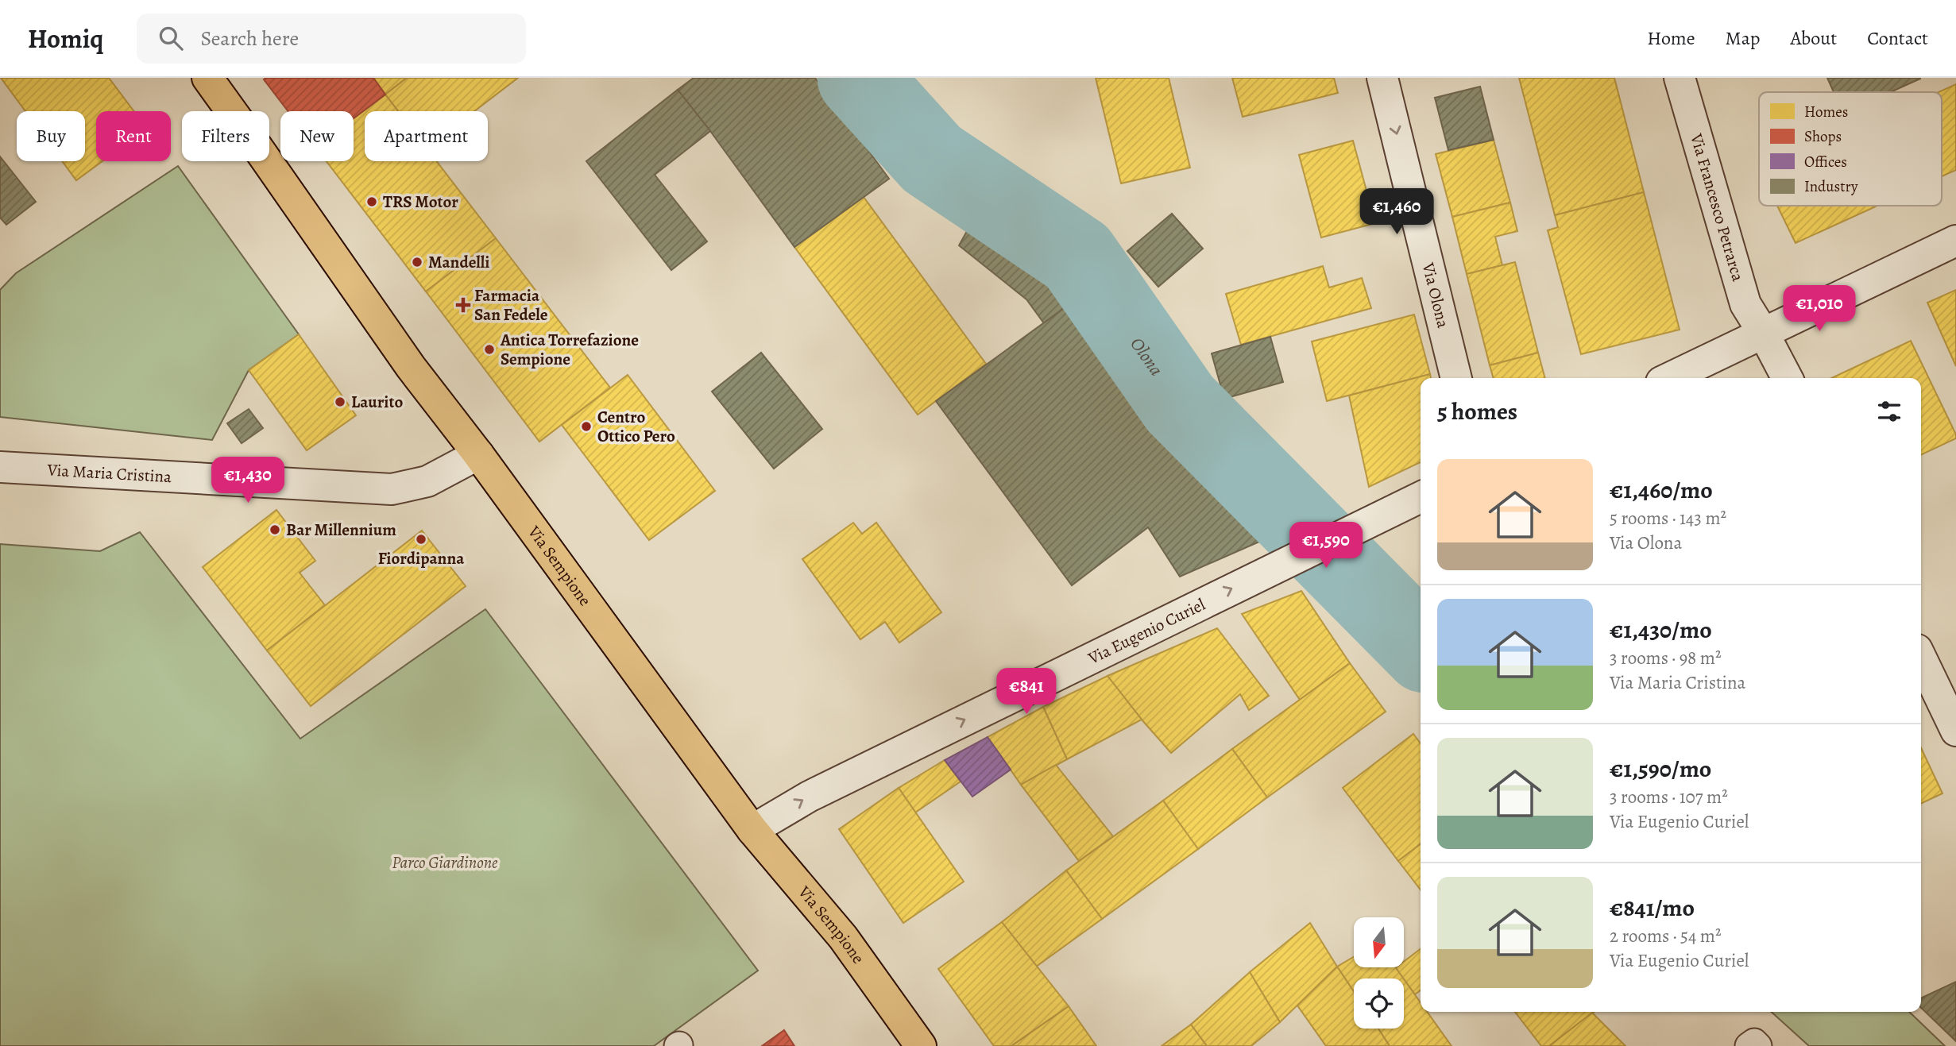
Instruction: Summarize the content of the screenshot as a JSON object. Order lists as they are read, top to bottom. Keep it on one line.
{"streets":{"main road":["Via Sempione"],"street":["Via Francesco Petrarca","Via Olona","Via Maria Cristina","Via Eugenio Curiel"]},"crossings":[["Via Maria Cristina","Via Sempione"],["Via Sempione","Via Eugenio Curiel"]],"one_way":["Via Olona","Via Eugenio Curiel"],"water":["Olona"],"parks":["Parco Giardinone"],"places":{"other":["TRS Motor","Mandelli","Antica Torrefazione Sempione","Laurito","Centro Ottico Pero","Bar Millennium","Fiordipanna"],"health":["Farmacia San Fedele"]},"legend":["Homes","Shops","Offices","Industry"],"north":"bottom","page":{"header":"Homiq","search":"Search here","nav":["Home","Map","About","Contact"],"chip":["Buy","Rent","Filters","New","Apartment"],"price":["€1,460","€1,010","€1,430","€1,590","€841"],"heading":"5 homes","list":[{"name":"€1,460/mo","note":"5 rooms · 143 m² · Via Olona"},{"name":"€1,430/mo","note":"3 rooms · 98 m² · Via Maria Cristina"},{"name":"€1,590/mo","note":"3 rooms · 107 m² · Via Eugenio Curiel"},{"name":"€841/mo","note":"2 rooms · 54 m² · Via Eugenio Curiel"}]}}
